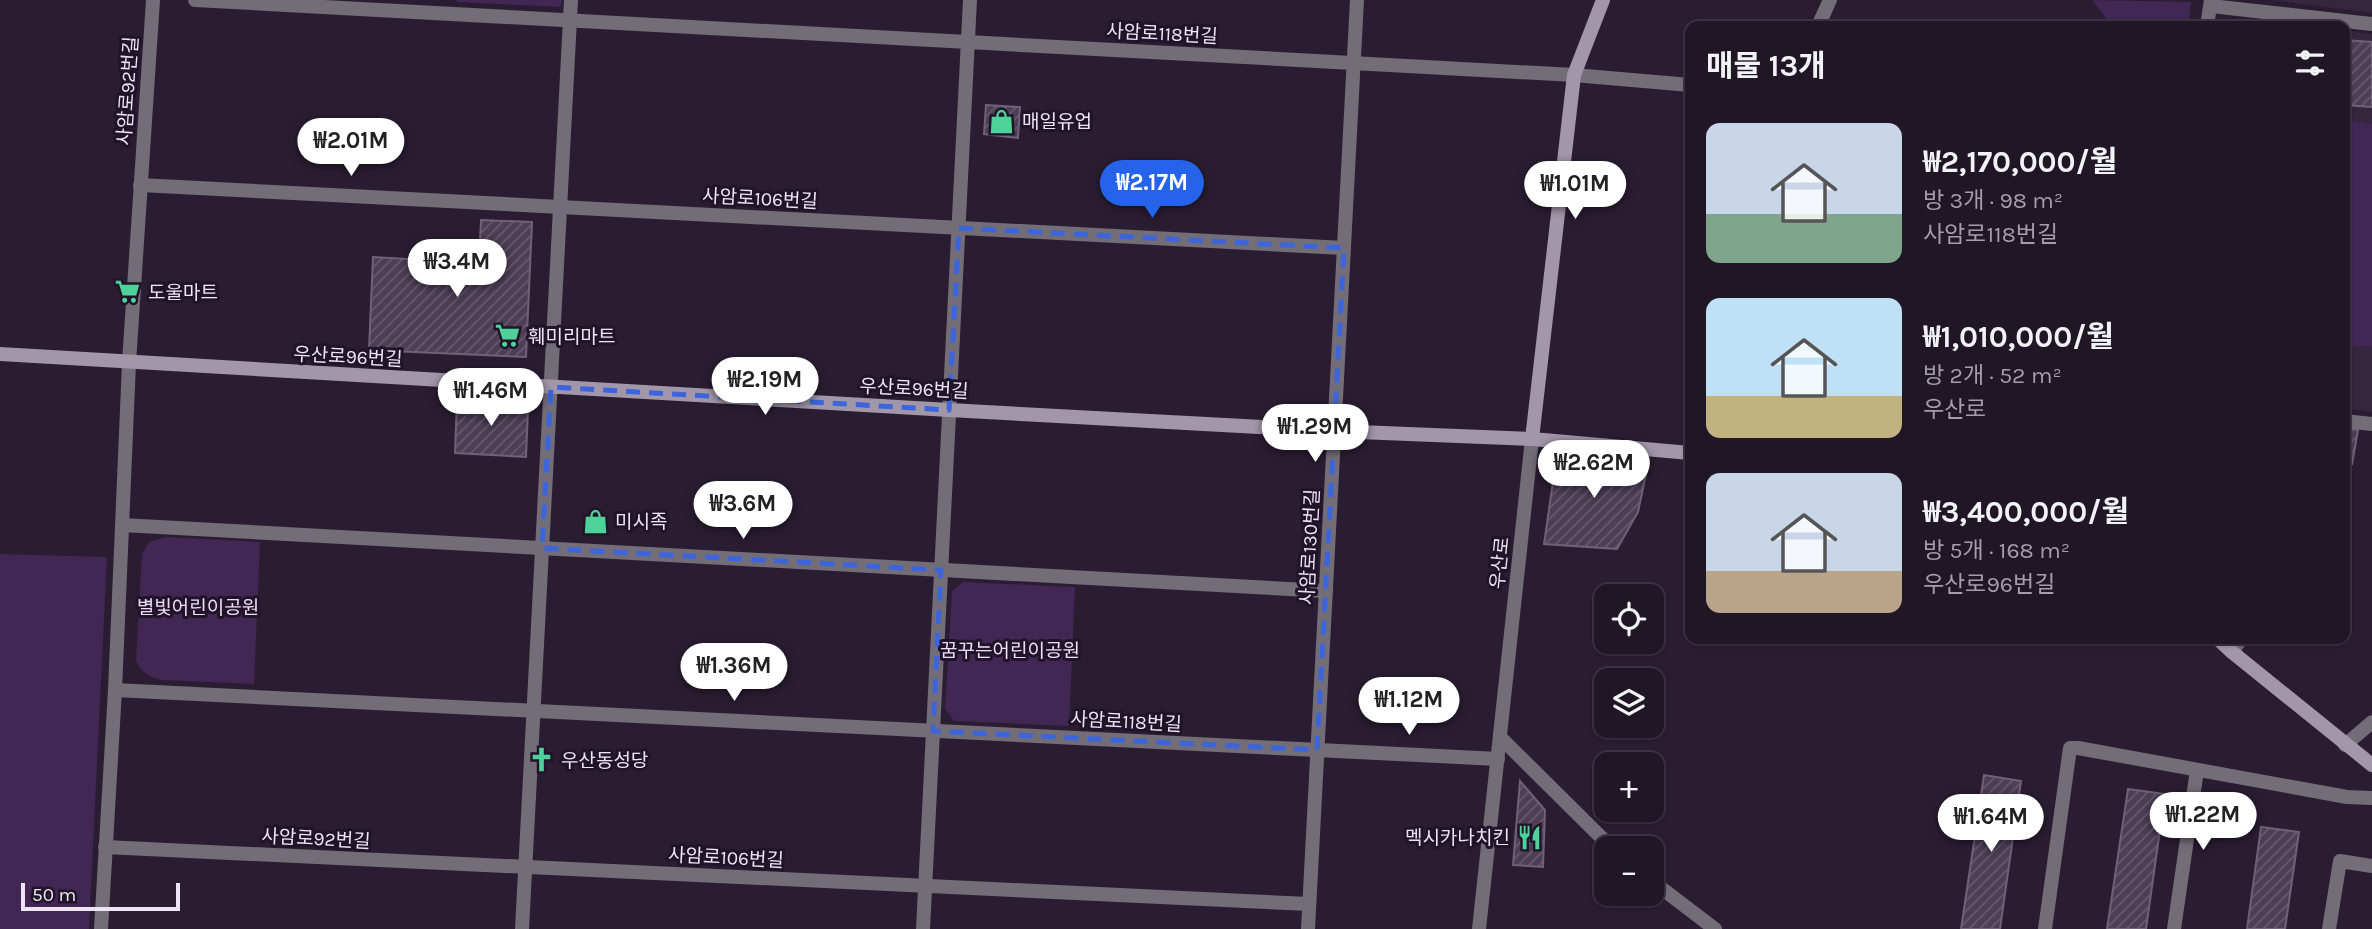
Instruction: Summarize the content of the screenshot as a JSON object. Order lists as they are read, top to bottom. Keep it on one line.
{"streets":{"street":["사암로118번길","사암로92번길","사암로106번길","우산로96번길","사암로130번길","우산로"]},"crossings":[["사암로118번길","사암로130번길"],["사암로118번길","우산로"],["사암로92번길","사암로106번길"],["사암로92번길","우산로96번길"],["우산로96번길","사암로130번길"],["우산로96번길","우산로"]],"parks":["별빛어린이공원","꿈꾸는어린이공원"],"places":{"shop":["매일유업","미시족"],"supermarket":["도울마트","훼미리마트"],"church":["우산동성당"],"restaurant":["멕시카나치킨"]},"scale_bar":"50 m","page":{"heading":"매물 13개","list":[{"name":"₩2,170,000/월","note":"방 3개 · 98 m² · 사암로118번길"},{"name":"₩1,010,000/월","note":"방 2개 · 52 m² · 우산로"},{"name":"₩3,400,000/월","note":"방 5개 · 168 m² · 우산로96번길"}],"price":["₩2.01M","₩2.17M","₩1.01M","₩3.4M","₩2.19M","₩1.46M","₩1.29M","₩2.62M","₩3.6M","₩1.36M","₩1.12M","₩1.22M","₩1.64M"],"map_buttons":["+","−"],"scale":"50 m"}}
